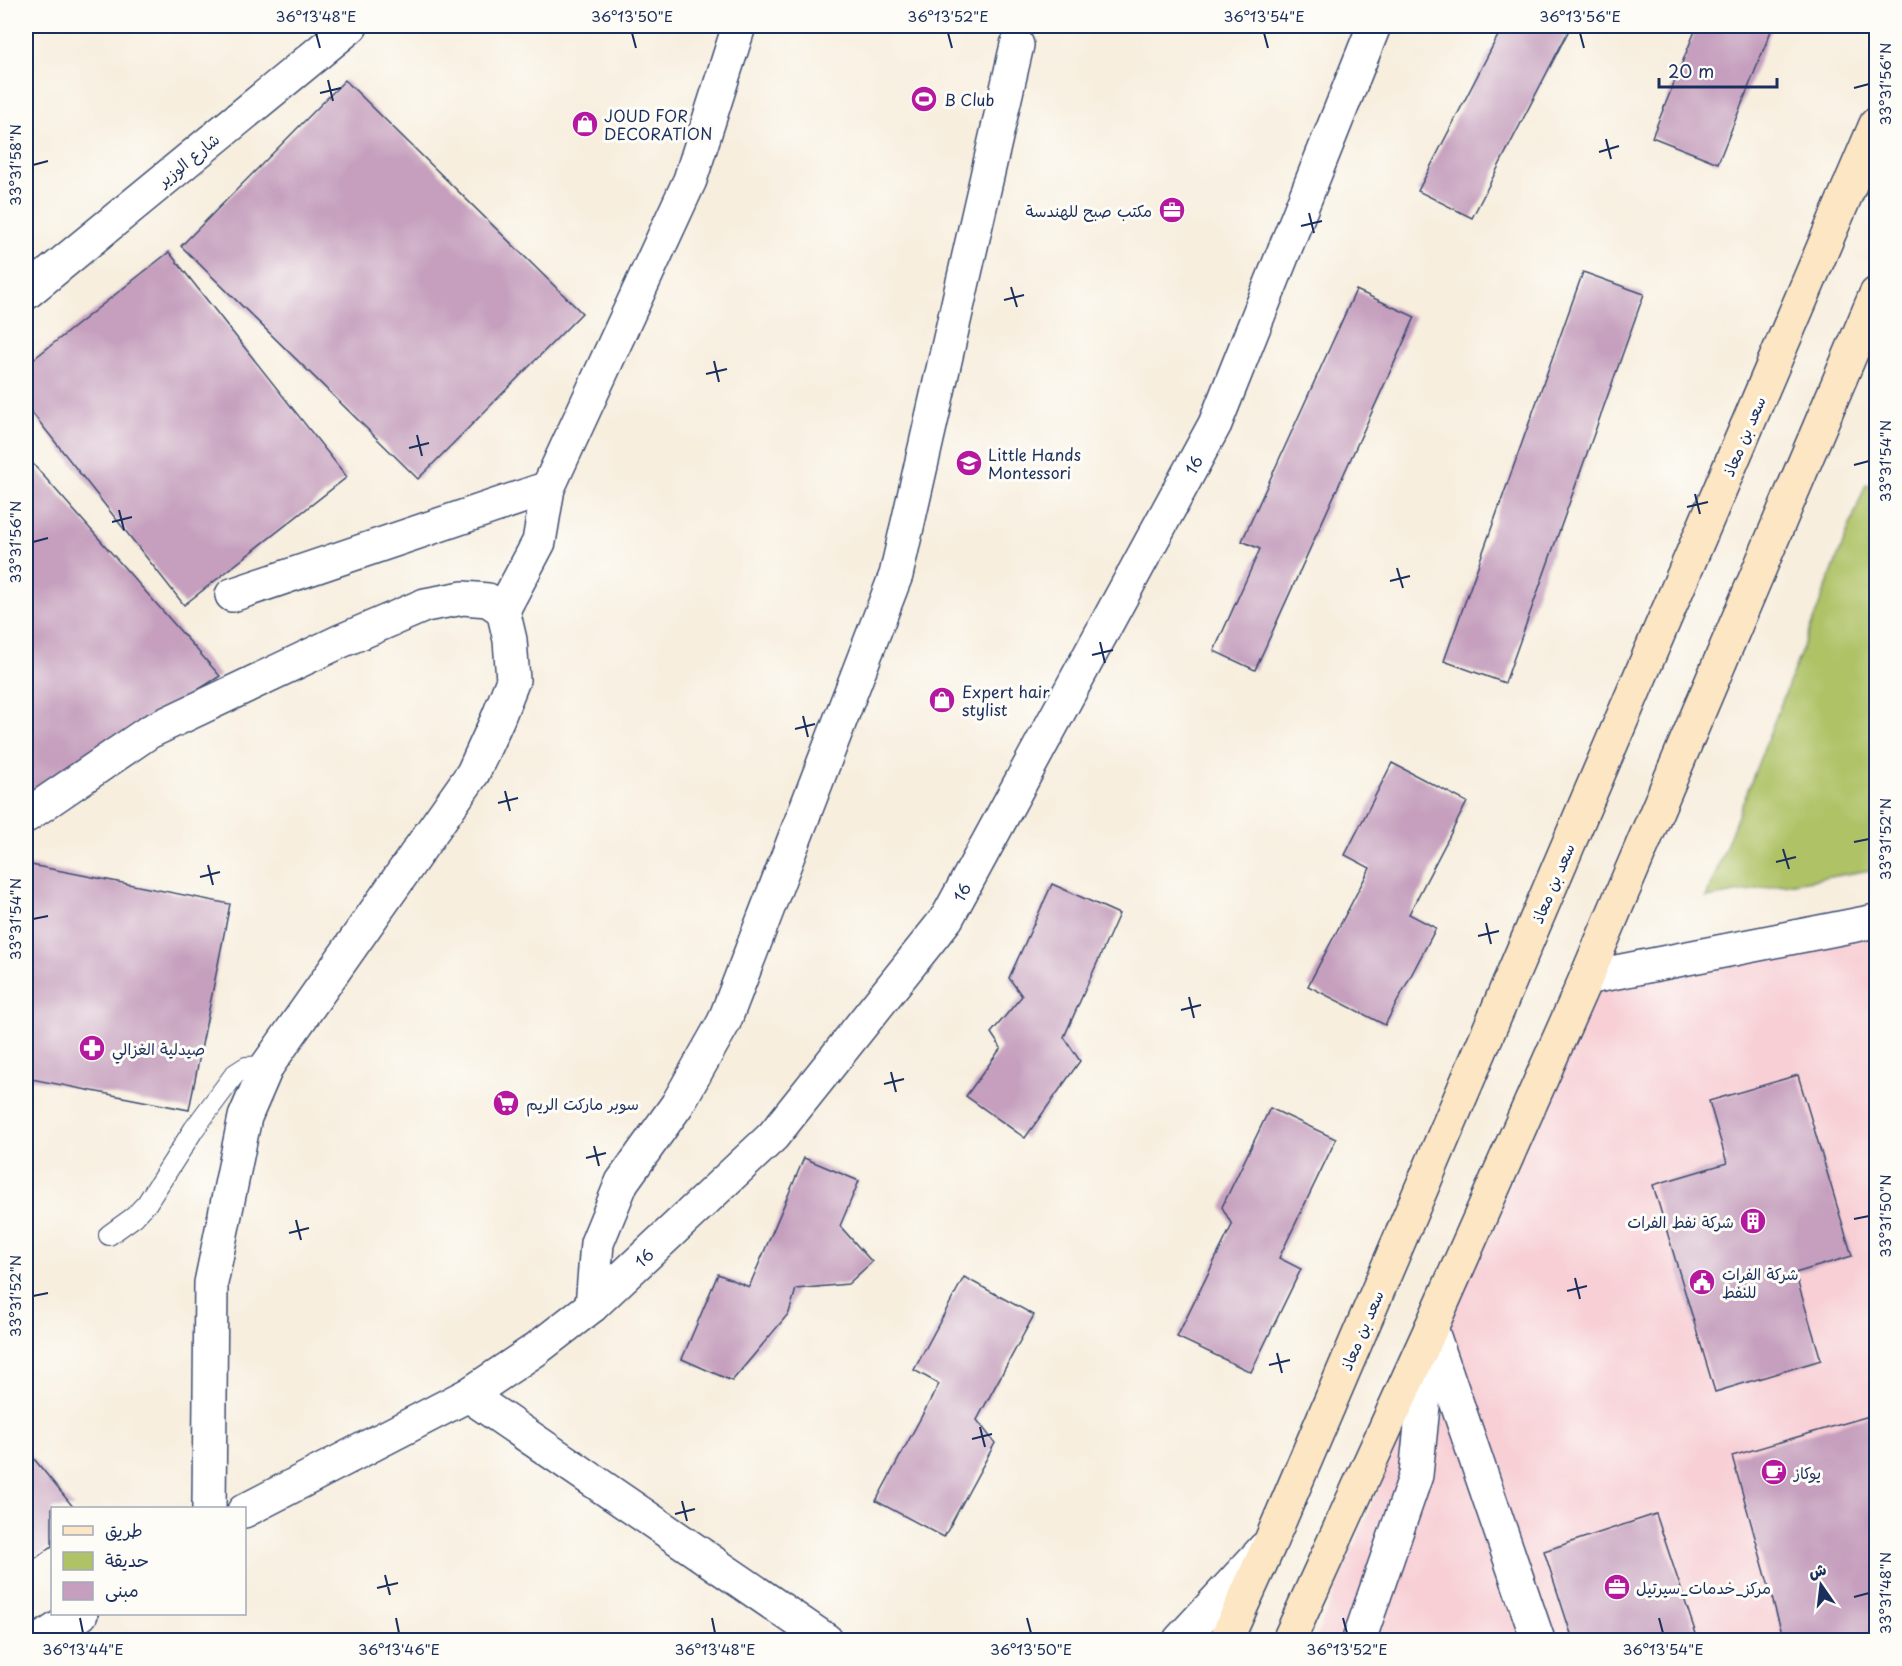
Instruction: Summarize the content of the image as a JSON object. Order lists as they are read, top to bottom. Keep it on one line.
{"streets":{"main road":["سعد بن معاذ"],"street":["شارع الوزير","16"]},"places":{"sports":["B Club"],"shop":["JOUD FOR DECORATION","Expert hair stylist"],"office":["مكتب صبح للهندسة","مركز_خدمات_سيرتيل"],"school or university":["Little Hands Montessori"],"pharmacy":["صيدلية الغزالي"],"supermarket":["سوبر ماركت الريم"],"building":["شركة نفط الفرات"],"public building":["شركة الفرات للنفط"],"cafe":["يوكاز"]},"legend":["طريق","حديقة","مبنى"],"scale_bar":"20 m","north":"top","coordinates":["36°13'48\"E","36°13'50\"E","36°13'52\"E","36°13'54\"E","36°13'56\"E","33°31'56\"N","33°31'58\"N","33°31'54\"N","33°31'52\"N","33°31'50\"N","33°31'48\"N","36°13'44\"E","36°13'46\"E"]}
